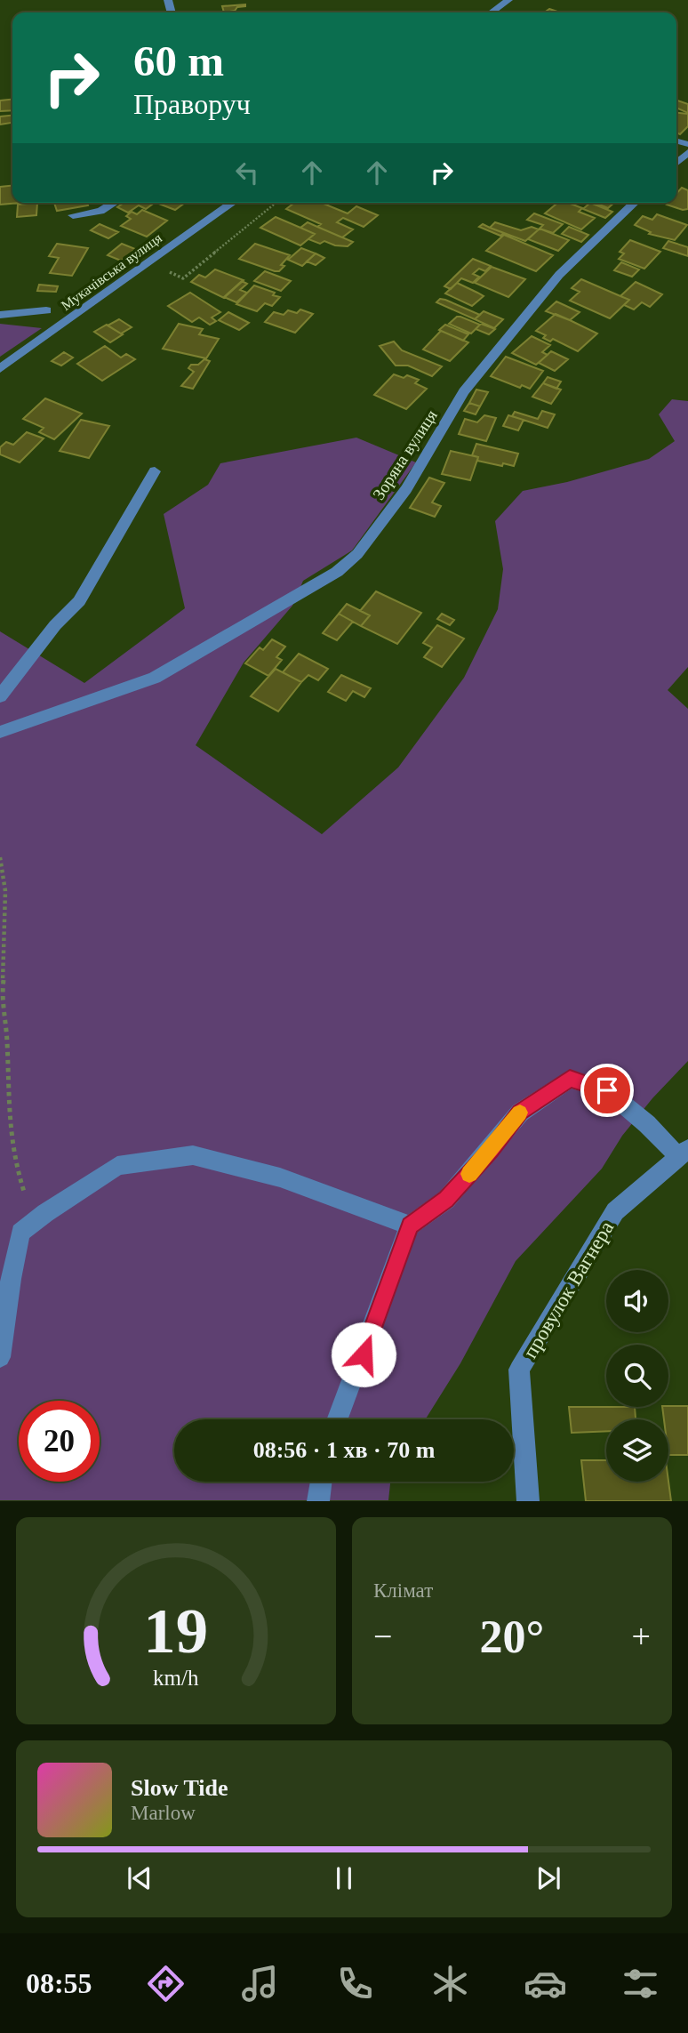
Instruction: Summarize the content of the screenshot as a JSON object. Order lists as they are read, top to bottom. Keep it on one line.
{"streets":{"street":["Мукачівська вулиця","Зоряна вулиця","провулок Вагнера"]},"page":{"turn":["60 m","Праворуч"],"limit":"20","trip":"08:56 · 1 хв · 70 m","tile":"Клімат","heat":["−","20°","+"],"song":["Slow Tide","Marlow"],"tabs":"08:55","gauge":["19","km/h"]}}
